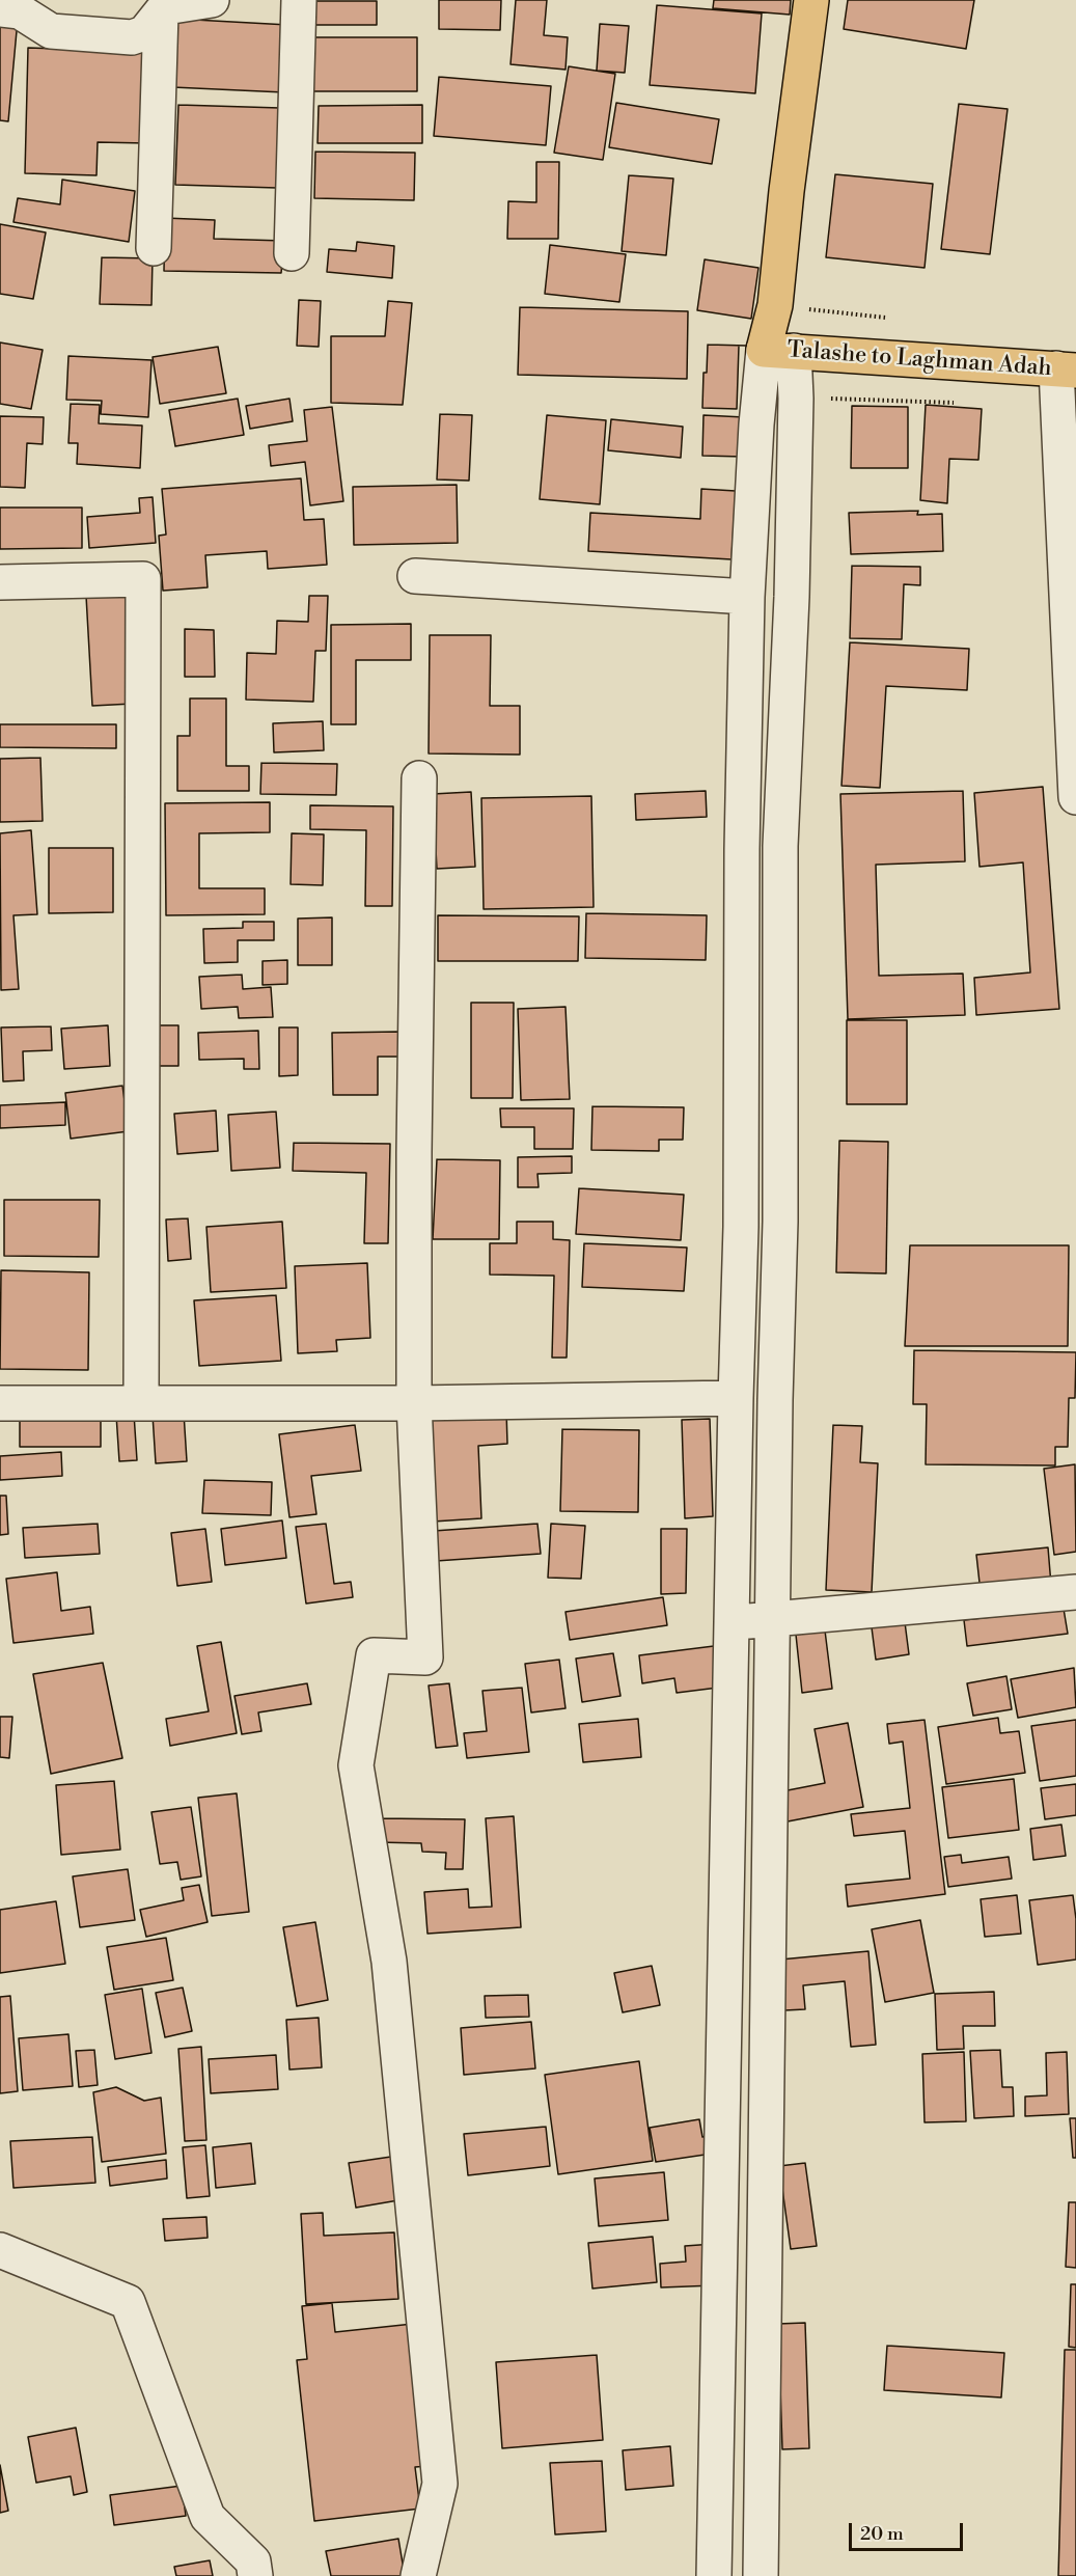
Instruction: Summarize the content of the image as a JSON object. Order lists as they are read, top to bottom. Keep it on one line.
{"streets":{"main road":["Talashe to Laghman Adah"]},"scale_bar":"20 m"}
